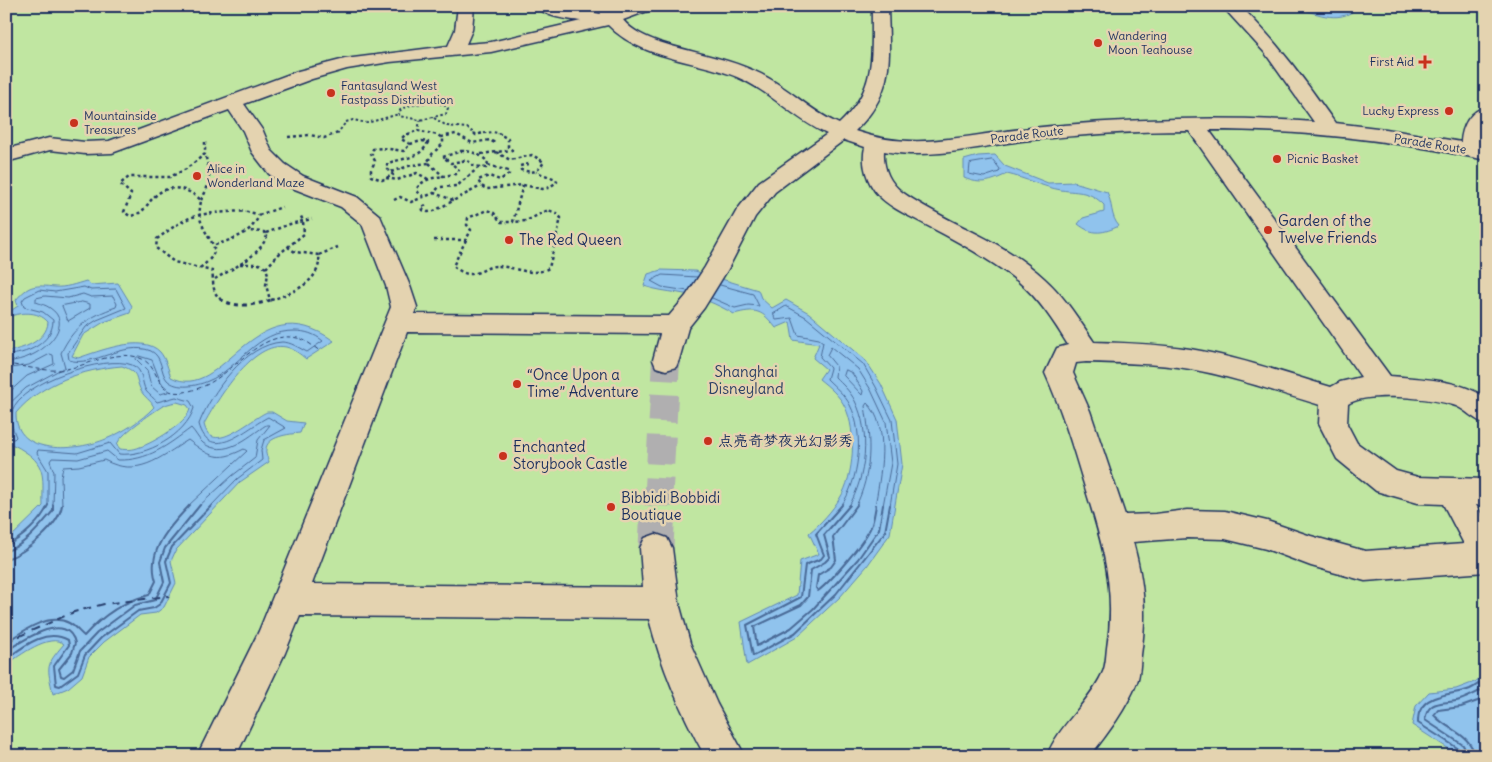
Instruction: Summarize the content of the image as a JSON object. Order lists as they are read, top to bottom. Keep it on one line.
{"streets":{"street":["Parade Route"]},"parks":["Shanghai Disneyland"],"places":{"other":["Wandering Moon Teahouse","Fantasyland West Fastpass Distribution","Lucky Express","Mountainside Treasures","Picnic Basket","Alice in Wonderland Maze","Garden of the Twelve Friends","The Red Queen","“Once Upon a Time” Adventure","点亮奇梦夜光幻影秀","Enchanted Storybook Castle","Bibbidi Bobbidi Boutique"],"health":["First Aid"]}}
